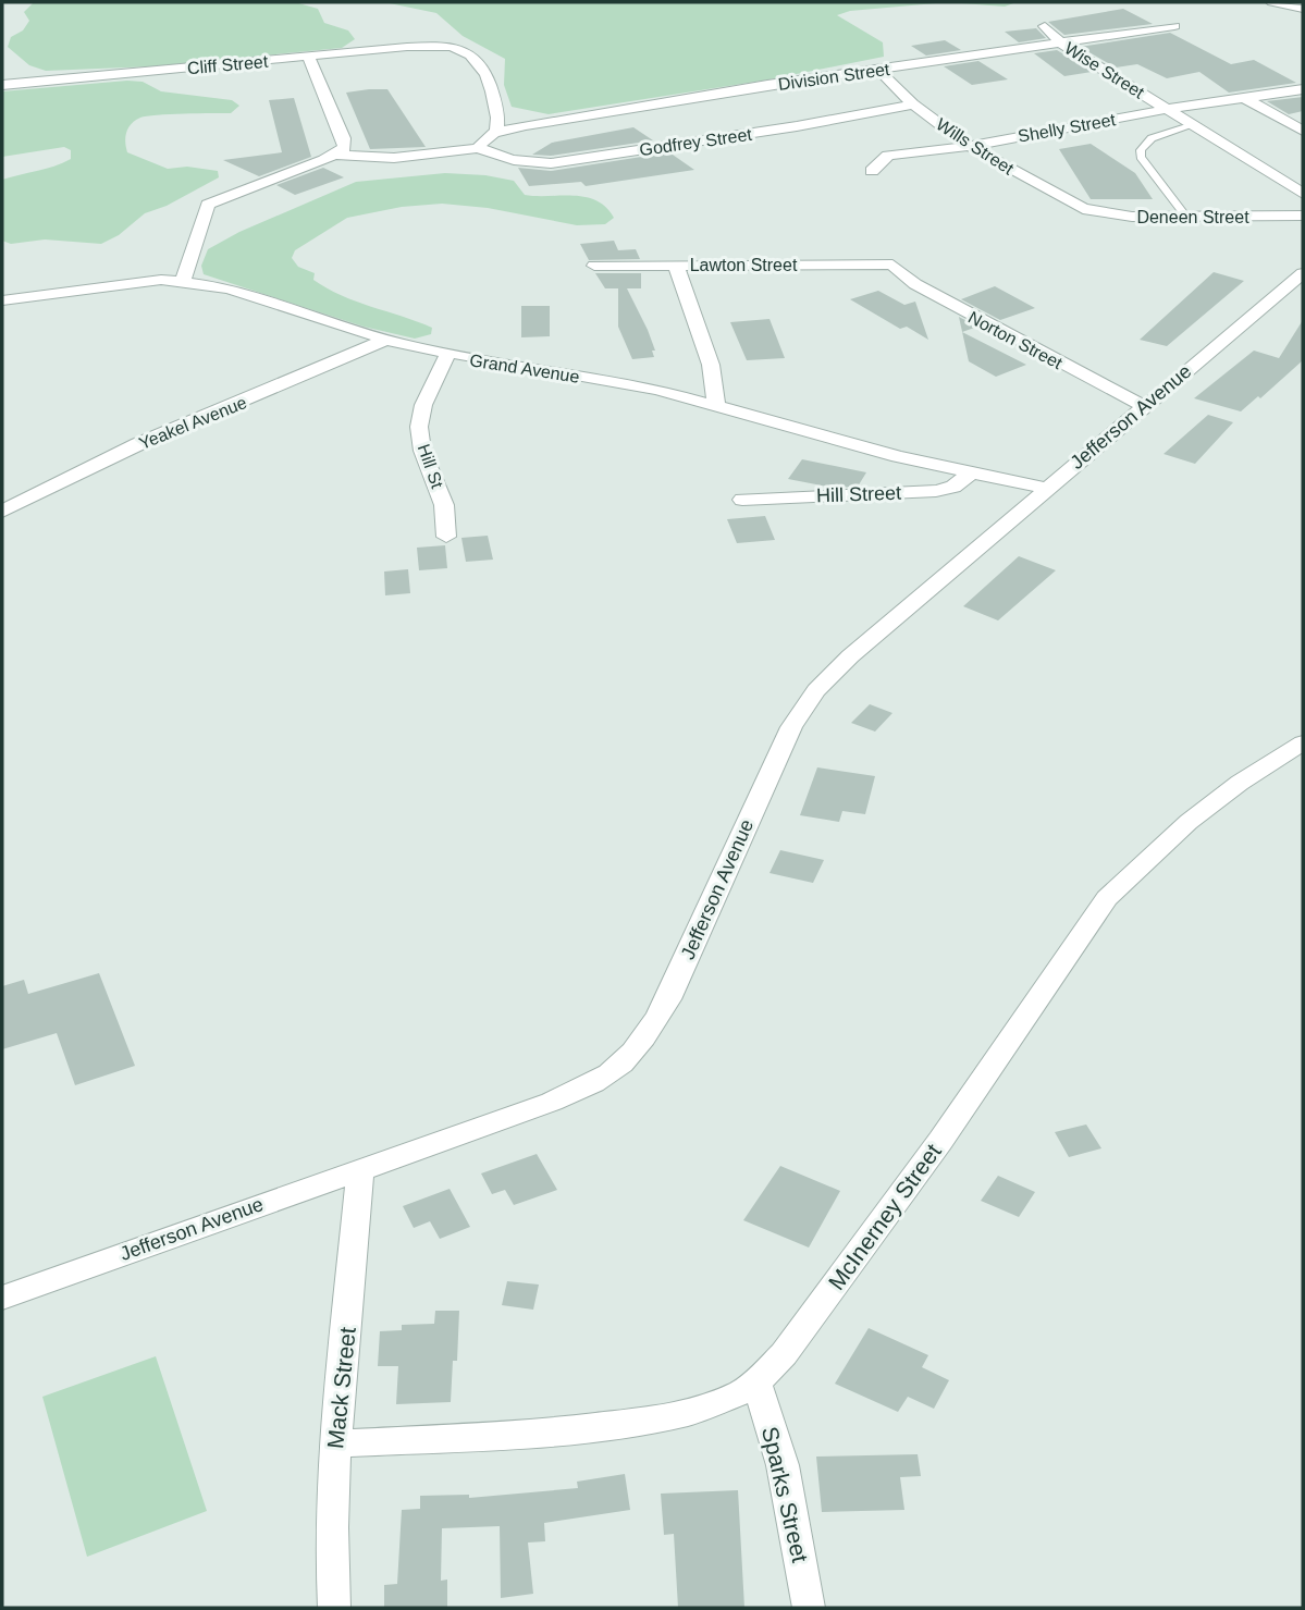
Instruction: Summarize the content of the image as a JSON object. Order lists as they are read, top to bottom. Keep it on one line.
{"streets":{"street":["Cliff Street","Wise Street","Division Street","Shelly Street","Godfrey Street","Wills Street","Deneen Street","Lawton Street","Norton Street","Grand Avenue","Jefferson Avenue","Yeakel Avenue","Hill St","Hill Street","McInerney Street","Mack Street","Sparks Street"]},"crossings":[["Cliff Street","Division Street"],["Wise Street","Division Street"],["Wise Street","Shelly Street"],["Division Street","Wills Street"],["Shelly Street","Wills Street"],["Godfrey Street","Wills Street"],["Wills Street","Deneen Street"],["Lawton Street","Norton Street"],["Norton Street","Jefferson Avenue"],["Grand Avenue","Jefferson Avenue"],["Grand Avenue","Yeakel Avenue"],["Grand Avenue","Hill St"],["Grand Avenue","Hill Street"],["Jefferson Avenue","Mack Street"],["McInerney Street","Mack Street"],["McInerney Street","Sparks Street"]]}
